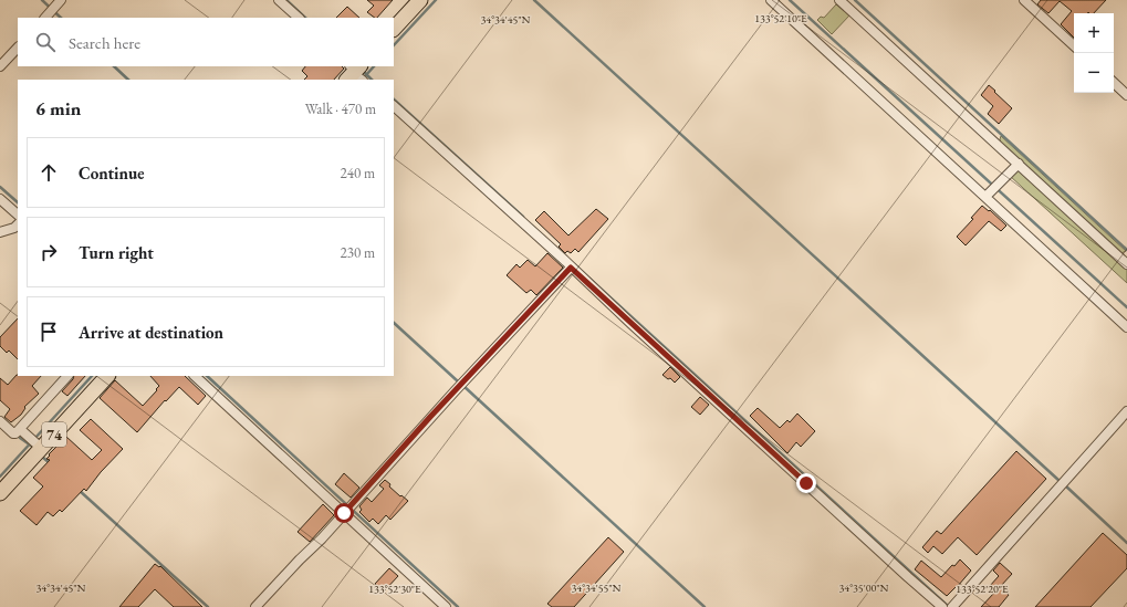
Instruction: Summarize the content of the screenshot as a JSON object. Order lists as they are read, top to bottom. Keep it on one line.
{"streets":{"main road":["74"]},"page":{"map_buttons":["+","−"],"search":"Search here","heading":["6 min","Walk · 470 m"],"list":[["Continue","240 m"],["Turn right","230 m"],"Arrive at destination"]},"coordinates":["133°52'10\"E","34°34'45\"N","34°34'55\"N","34°35'00\"N","133°52'30\"E","133°52'20\"E"]}
